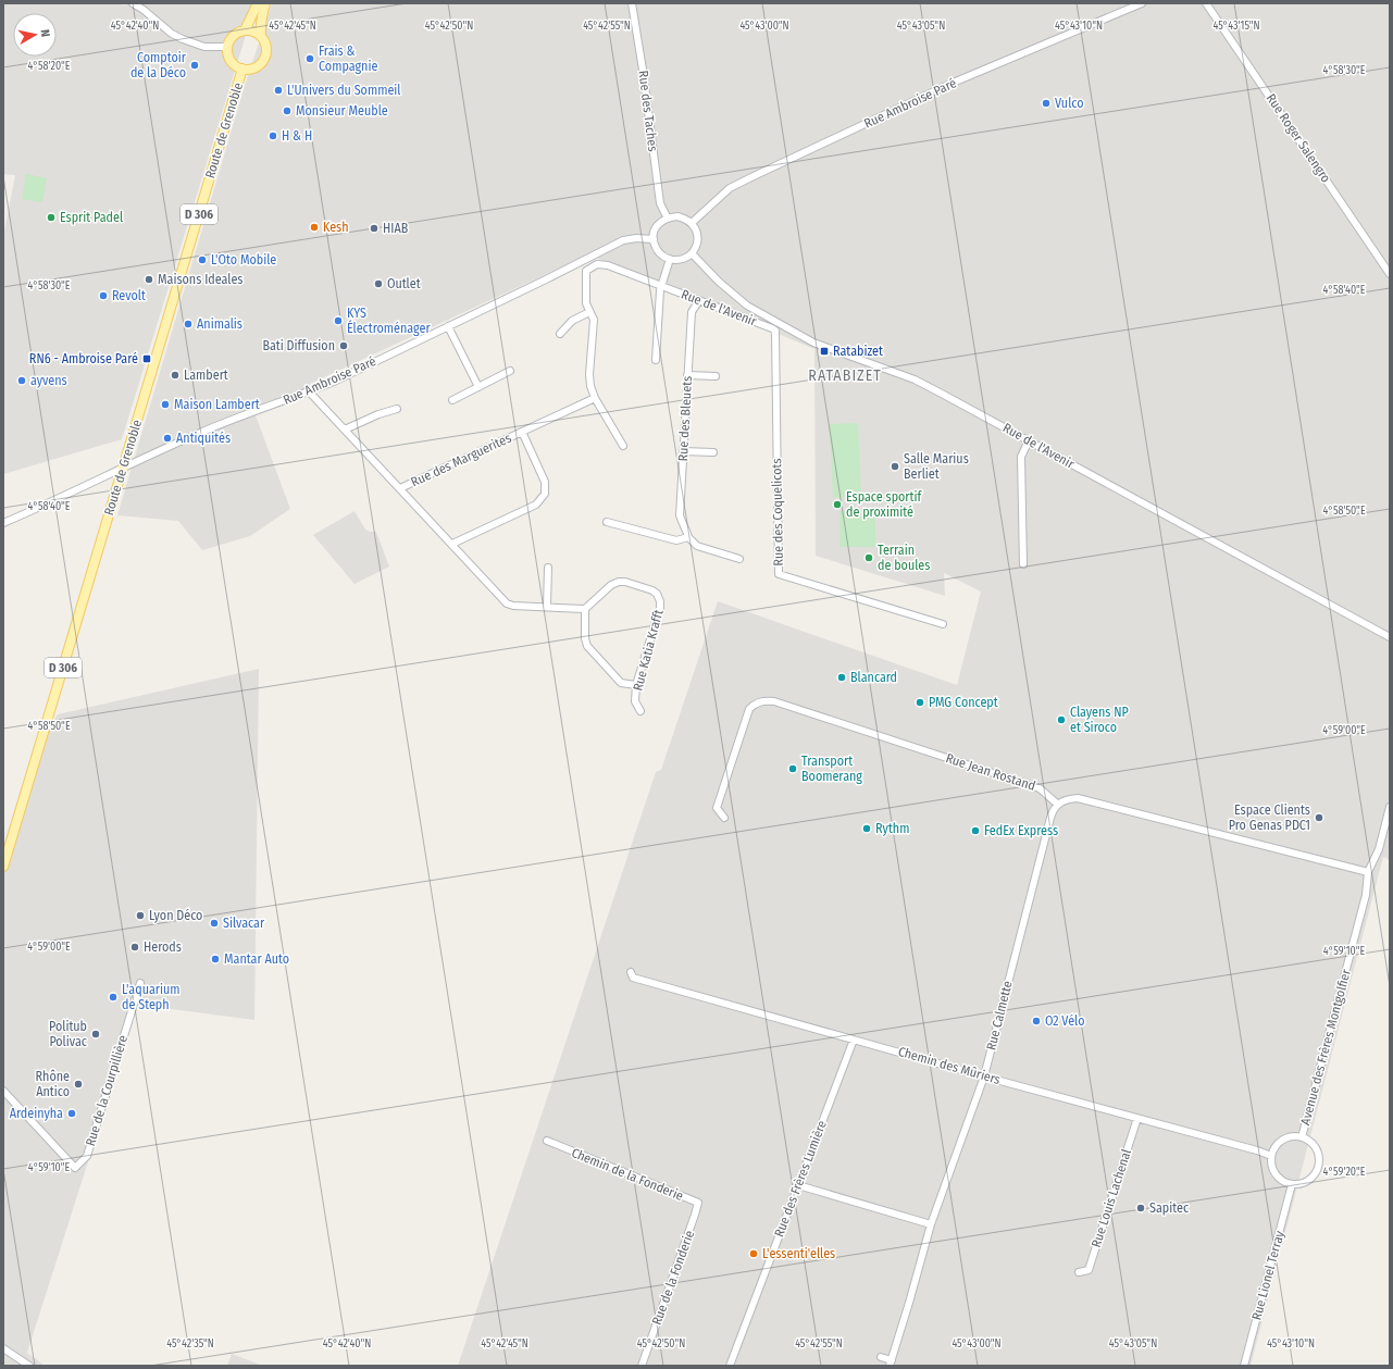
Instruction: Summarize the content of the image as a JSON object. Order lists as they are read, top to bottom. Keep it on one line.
{"streets":{"main road":["Route de Grenoble","D 306"],"street":["Rue Ambroise Paré","Rue des Taches","Rue Roger Salengro","Rue de l'Avenir","Rue des Bleuets","Rue des Marguerites","Rue des Coquelicots","Rue Katia Krafft","Rue Jean Rostand","Rue Calmette","Avenue des Frères Montgolfier","Chemin des Mûriers","Rue de la Courpillière","Chemin de la Fonderie","Rue des Frères Lumière","Rue Louis Lachenal","Rue Lionel Terray","Rue de la Fonderie"]},"crossings":[["Rue Ambroise Paré","Rue des Taches"],["Rue Ambroise Paré","Route de Grenoble"],["Rue Ambroise Paré","Rue de l'Avenir"],["Rue Ambroise Paré","Rue des Marguerites"],["Rue des Taches","Rue de l'Avenir"],["Rue de l'Avenir","Rue des Bleuets"],["Rue de l'Avenir","Rue des Coquelicots"],["Rue Jean Rostand","Rue Calmette"],["Rue Calmette","Chemin des Mûriers"],["Avenue des Frères Montgolfier","Chemin des Mûriers"],["Avenue des Frères Montgolfier","Rue Lionel Terray"],["Chemin des Mûriers","Rue des Frères Lumière"],["Chemin des Mûriers","Rue Louis Lachenal"],["Chemin des Mûriers","Rue Lionel Terray"],["Chemin de la Fonderie","Rue de la Fonderie"]],"districts":["RATABIZET"],"places":{"other":["Frais & Compagnie","Comptoir de la Déco","L'Univers du Sommeil","Vulco","Monsieur Meuble","H & H","Esprit Padel","Kesh","HIAB","L'Oto Mobile","Maisons Ideales","Outlet","Revolt","KYS Électroménager","Animalis","Bati Diffusion","Lambert","ayvens","Maison Lambert","Antiquités","Salle Marius Berliet","Espace sportif de proximité","Terrain de boules","Blancard","PMG Concept","Clayens NP et Siroco","Transport Boomerang","Espace Clients Pro Genas PDC1","Rythm","FedEx Express","Lyon Déco","Silvacar","Herods","Mantar Auto","L'aquarium de Steph","O2 Vélo","Politub Polivac","Rhône Antico","Ardeinyha","Sapitec","L'essenti'elles"],"transit":["Ratabizet","RN6 - Ambroise Paré"]},"north":"right","coordinates":["45°42'40\"N","45°42'45\"N","45°42'50\"N","45°42'55\"N","45°43'00\"N","45°43'05\"N","45°43'10\"N","45°43'15\"N","4°58'20\"E","4°58'30\"E","4°58'40\"E","4°58'50\"E","4°59'00\"E","4°59'10\"E","4°59'20\"E","45°42'35\"N"]}
